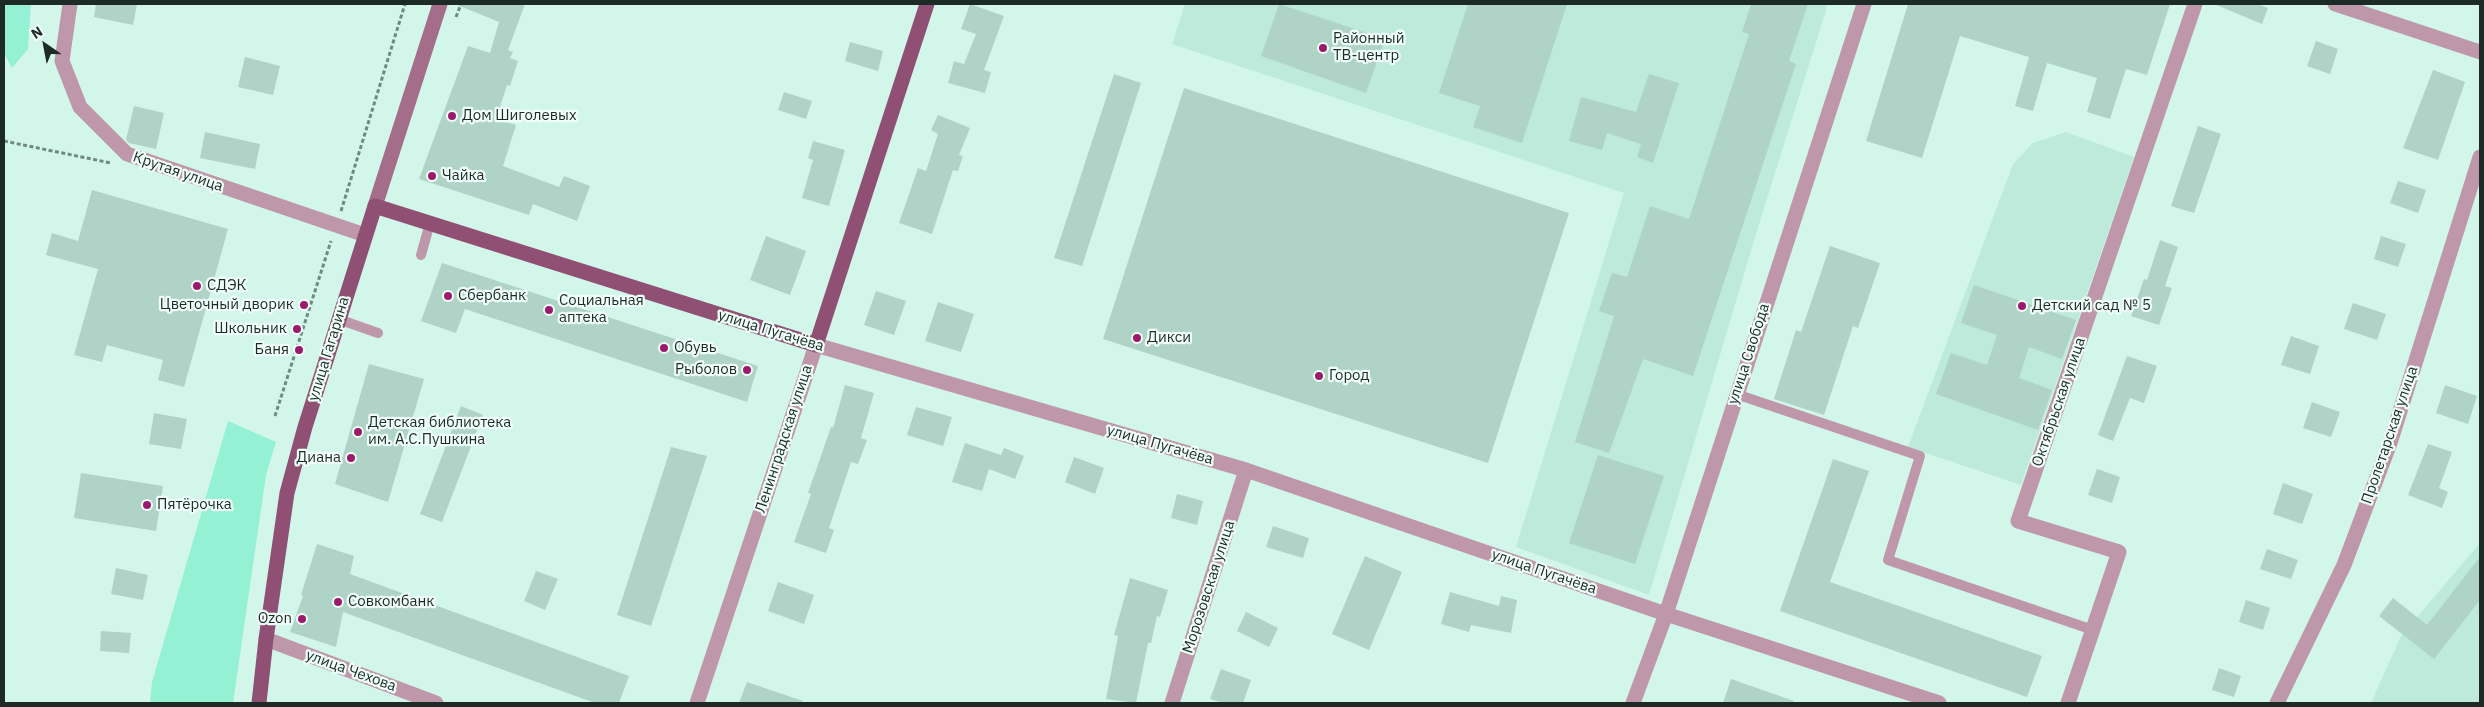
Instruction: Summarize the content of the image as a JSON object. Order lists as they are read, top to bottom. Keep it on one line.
{"streets":{"main road":["улица Пугачёва","улица Гагарина","Ленинградская улица"],"street":["Крутая улица","улица Свобода","Октябрьская улица","Пролетарская улица","Морозовская улица","улица Чехова"]},"crossings":[["Крутая улица","улица Гагарина"],["улица Пугачёва","улица Гагарина"],["улица Пугачёва","улица Свобода"],["улица Пугачёва","Ленинградская улица"],["улица Пугачёва","Морозовская улица"],["улица Гагарина","улица Чехова"]],"places":["Районный ТВ-центр","Дом Шиголевых","Чайка","СДЭК","Сбербанк","Цветочный дворик","Детский сад № 5","Социальная аптека","Школьник","Дикси","Обувь","Баня","Рыболов","Город","Детская библиотека им. А.С.Пушкина","Диана","Пятёрочка","Совкомбанк","Ozon"],"north":"top left"}
